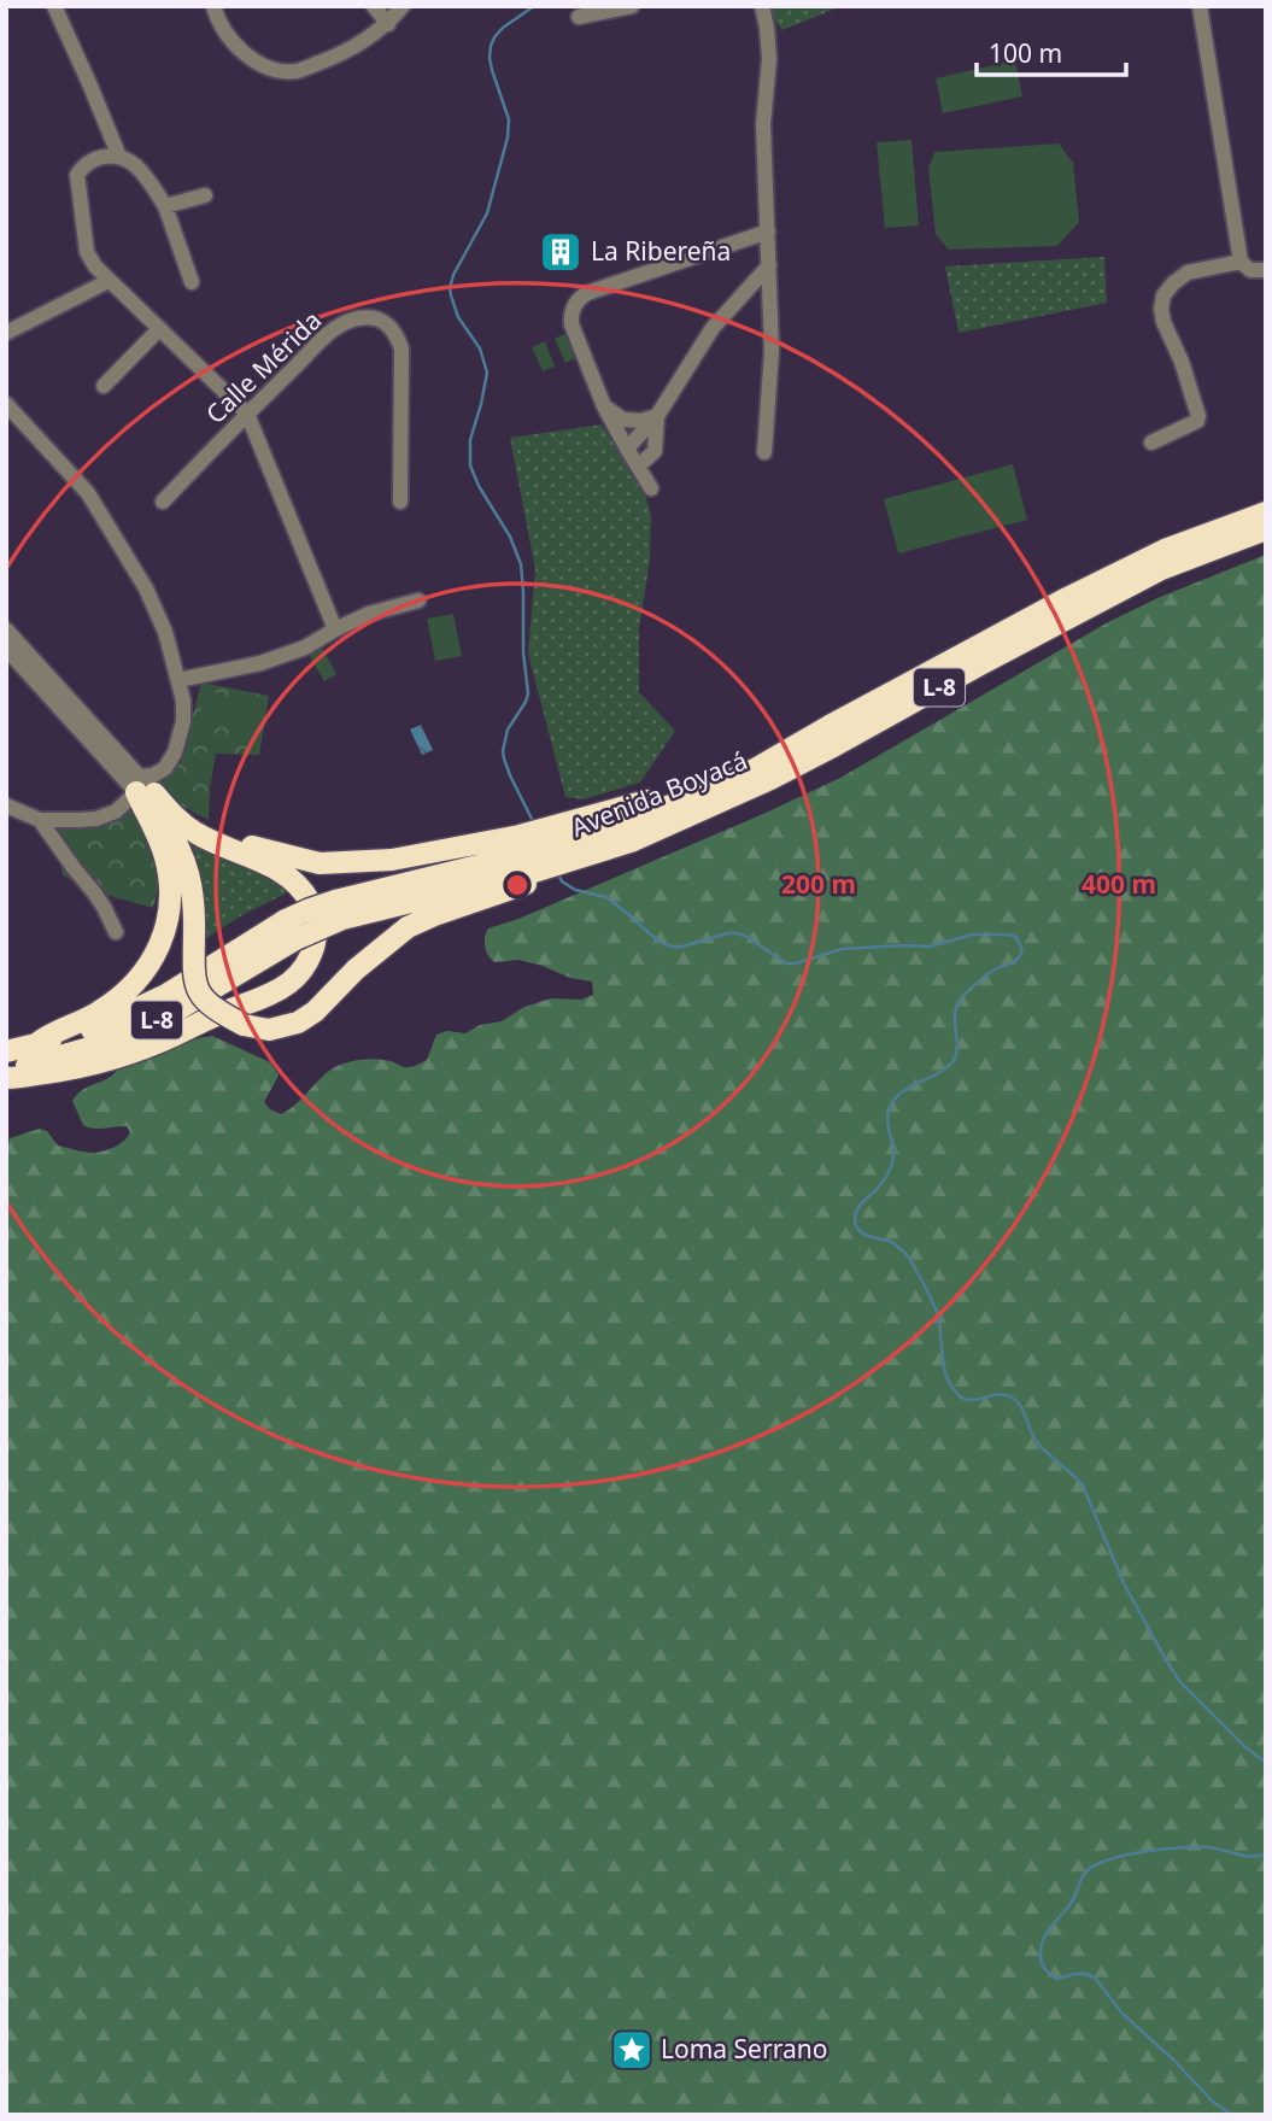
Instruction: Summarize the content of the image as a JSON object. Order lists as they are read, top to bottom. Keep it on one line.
{"streets":{"highway":["L-8","Avenida Boyacá"],"street":["Calle Mérida"]},"places":{"building":["La Ribereña"],"place":["Loma Serrano"]},"scale_bar":"100 m","rings":["200 m","400 m"]}
